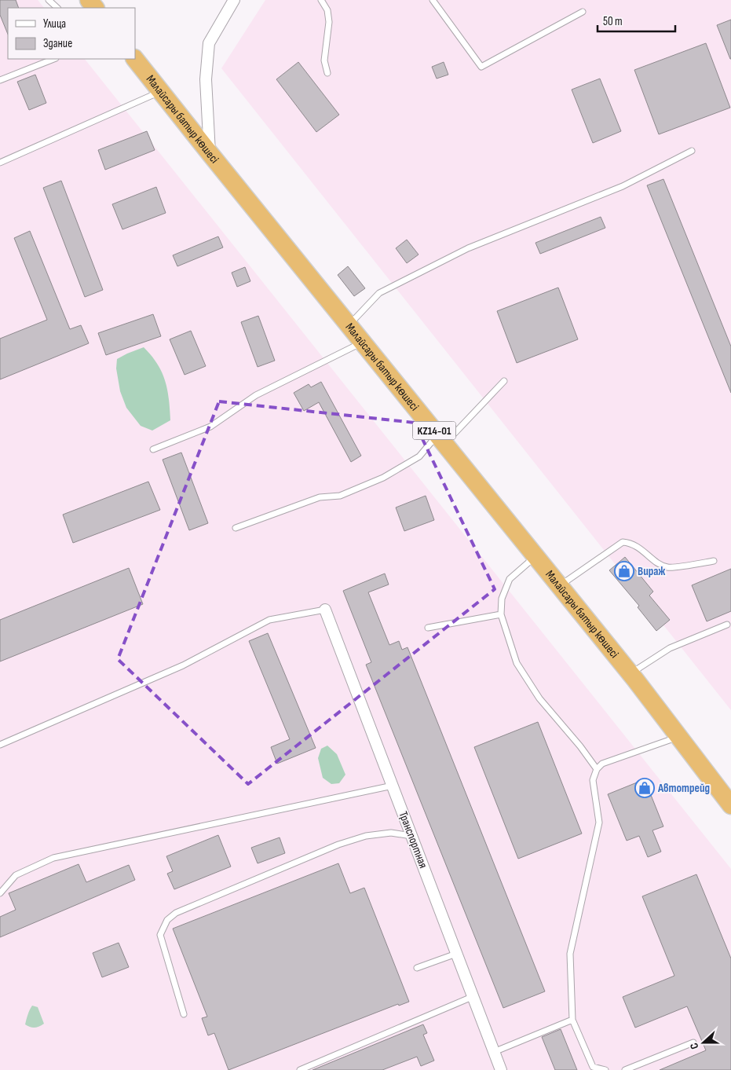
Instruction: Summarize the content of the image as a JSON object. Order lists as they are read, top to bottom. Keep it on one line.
{"streets":{"highway":["Малайсары батыр көшесі","KZ14-01"],"street":["Транспортная"]},"places":{"shop":["Вираж","Автотрейд"]},"legend":["Улица","Здание"],"scale_bar":"50 m","north":"left"}
